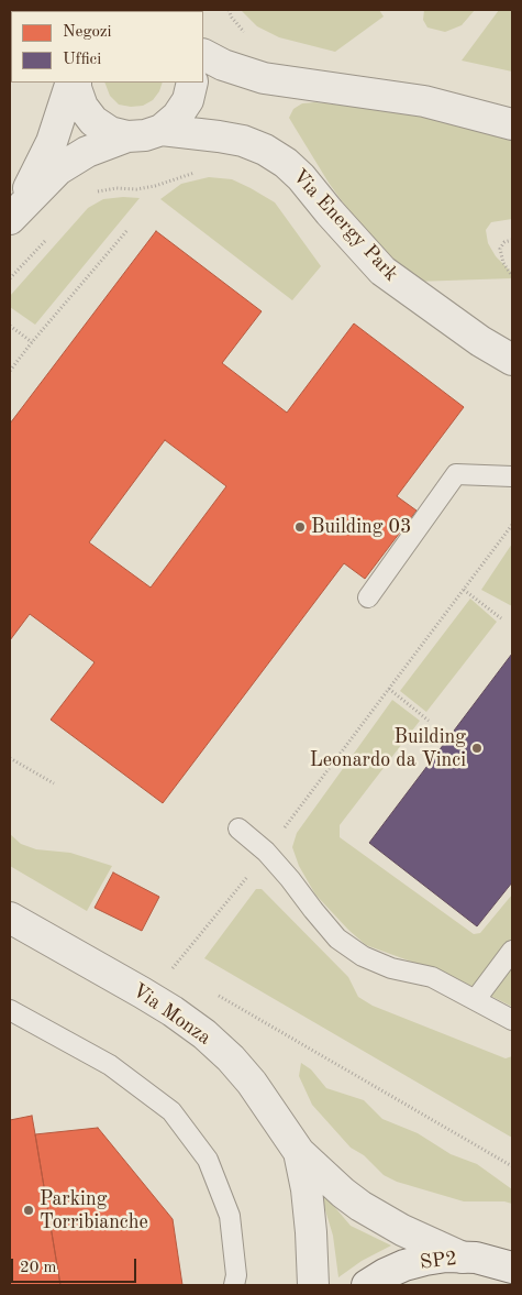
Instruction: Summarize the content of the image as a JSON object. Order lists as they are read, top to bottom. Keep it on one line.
{"streets":{"street":["Via Energy Park","Via Monza","SP2"]},"places":["Building 03","Building Leonardo da Vinci","Parking Torribianche"],"legend":["Negozi","Uffici"],"scale_bar":"20 m"}
